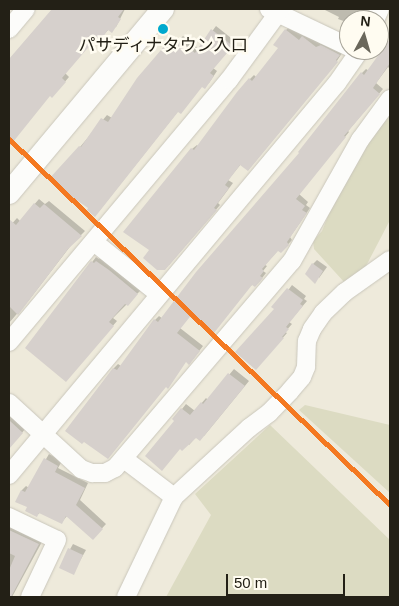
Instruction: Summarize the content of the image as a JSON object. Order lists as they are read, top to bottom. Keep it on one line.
{"places":["パサディナタウン入口"],"scale_bar":"50 m","north":"top"}
